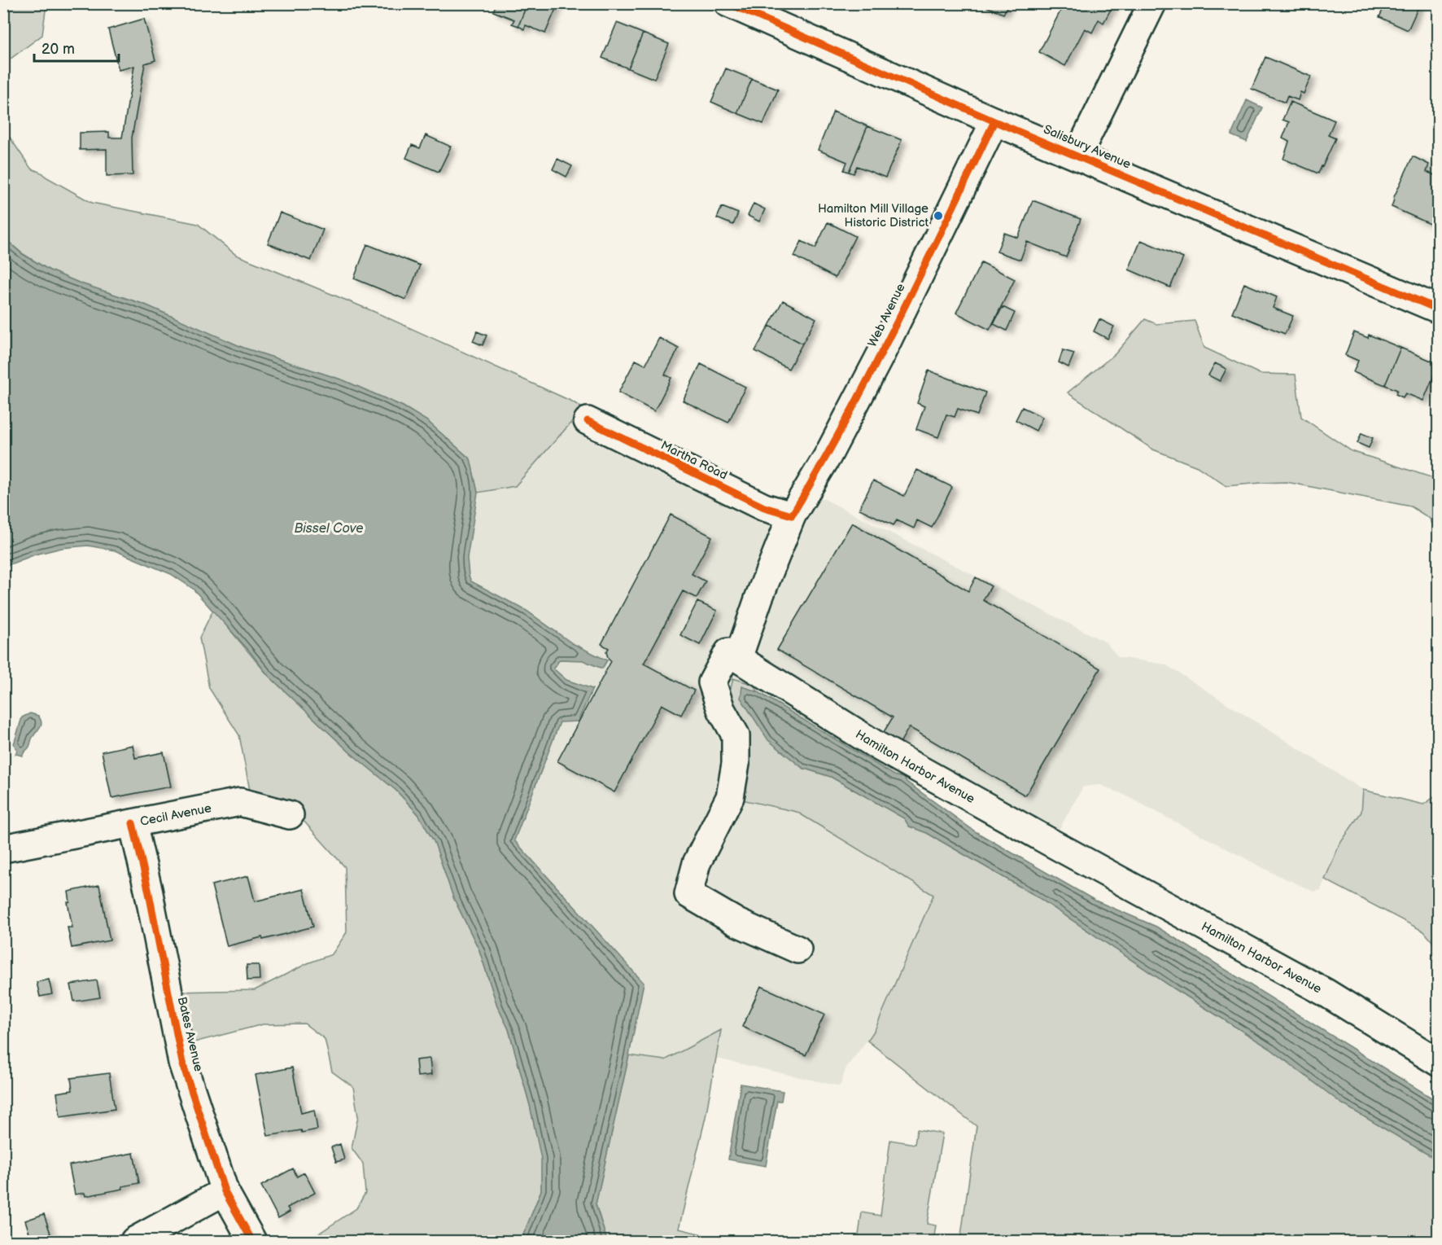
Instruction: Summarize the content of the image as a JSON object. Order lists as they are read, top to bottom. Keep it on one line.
{"streets":{"street":["Salisbury Avenue","Web Avenue","Martha Road","Hamilton Harbor Avenue","Cecil Avenue","Bates Avenue"]},"crossings":[["Salisbury Avenue","Web Avenue"],["Web Avenue","Martha Road"],["Web Avenue","Hamilton Harbor Avenue"],["Cecil Avenue","Bates Avenue"]],"water":["Bissel Cove"],"places":["Hamilton Mill Village Historic District"],"scale_bar":"20 m"}
